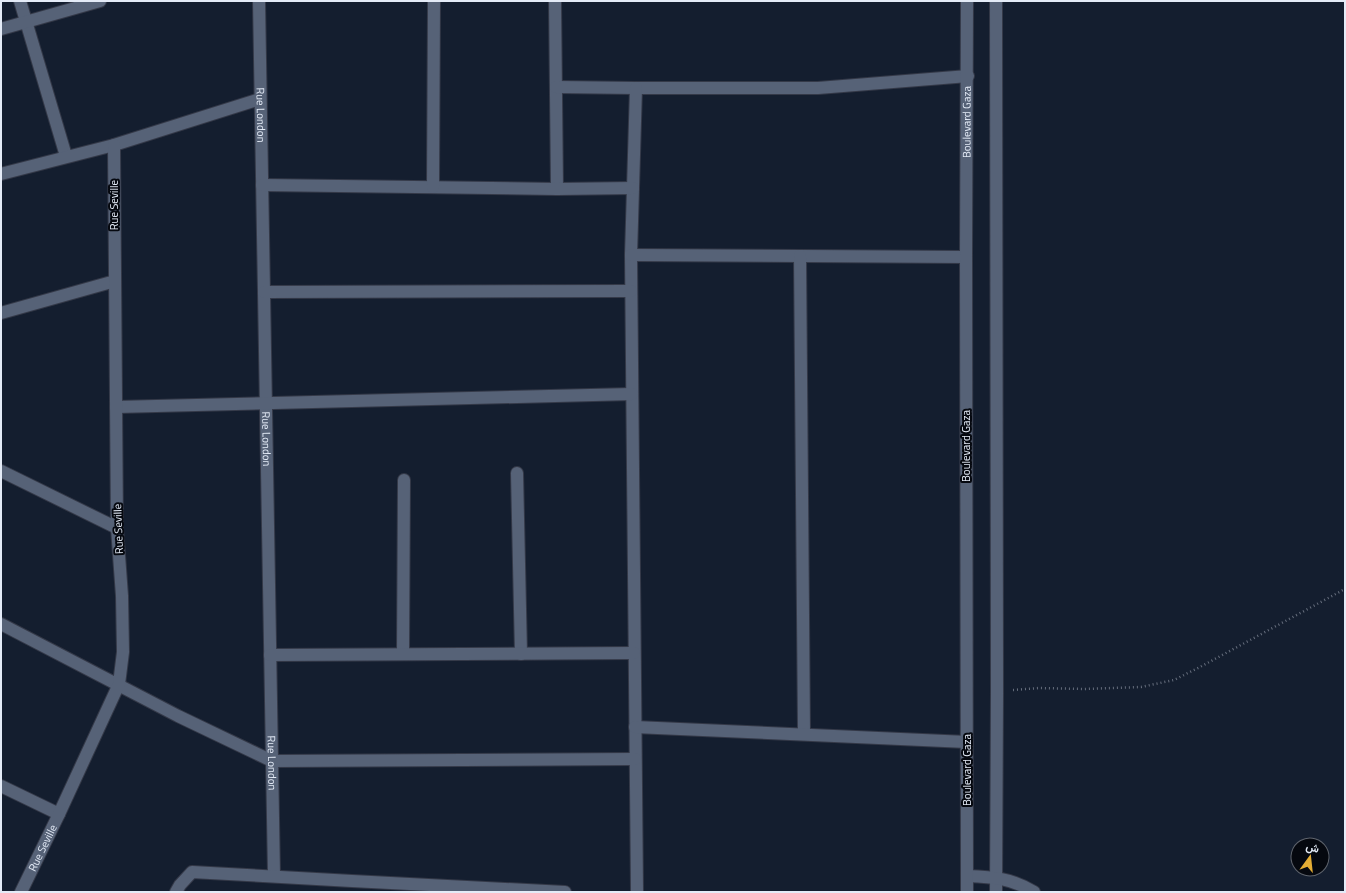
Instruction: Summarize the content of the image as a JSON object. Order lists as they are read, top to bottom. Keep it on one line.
{"streets":{"street":["Rue London","Boulevard Gaza","Rue Seville"]},"north":"top"}
